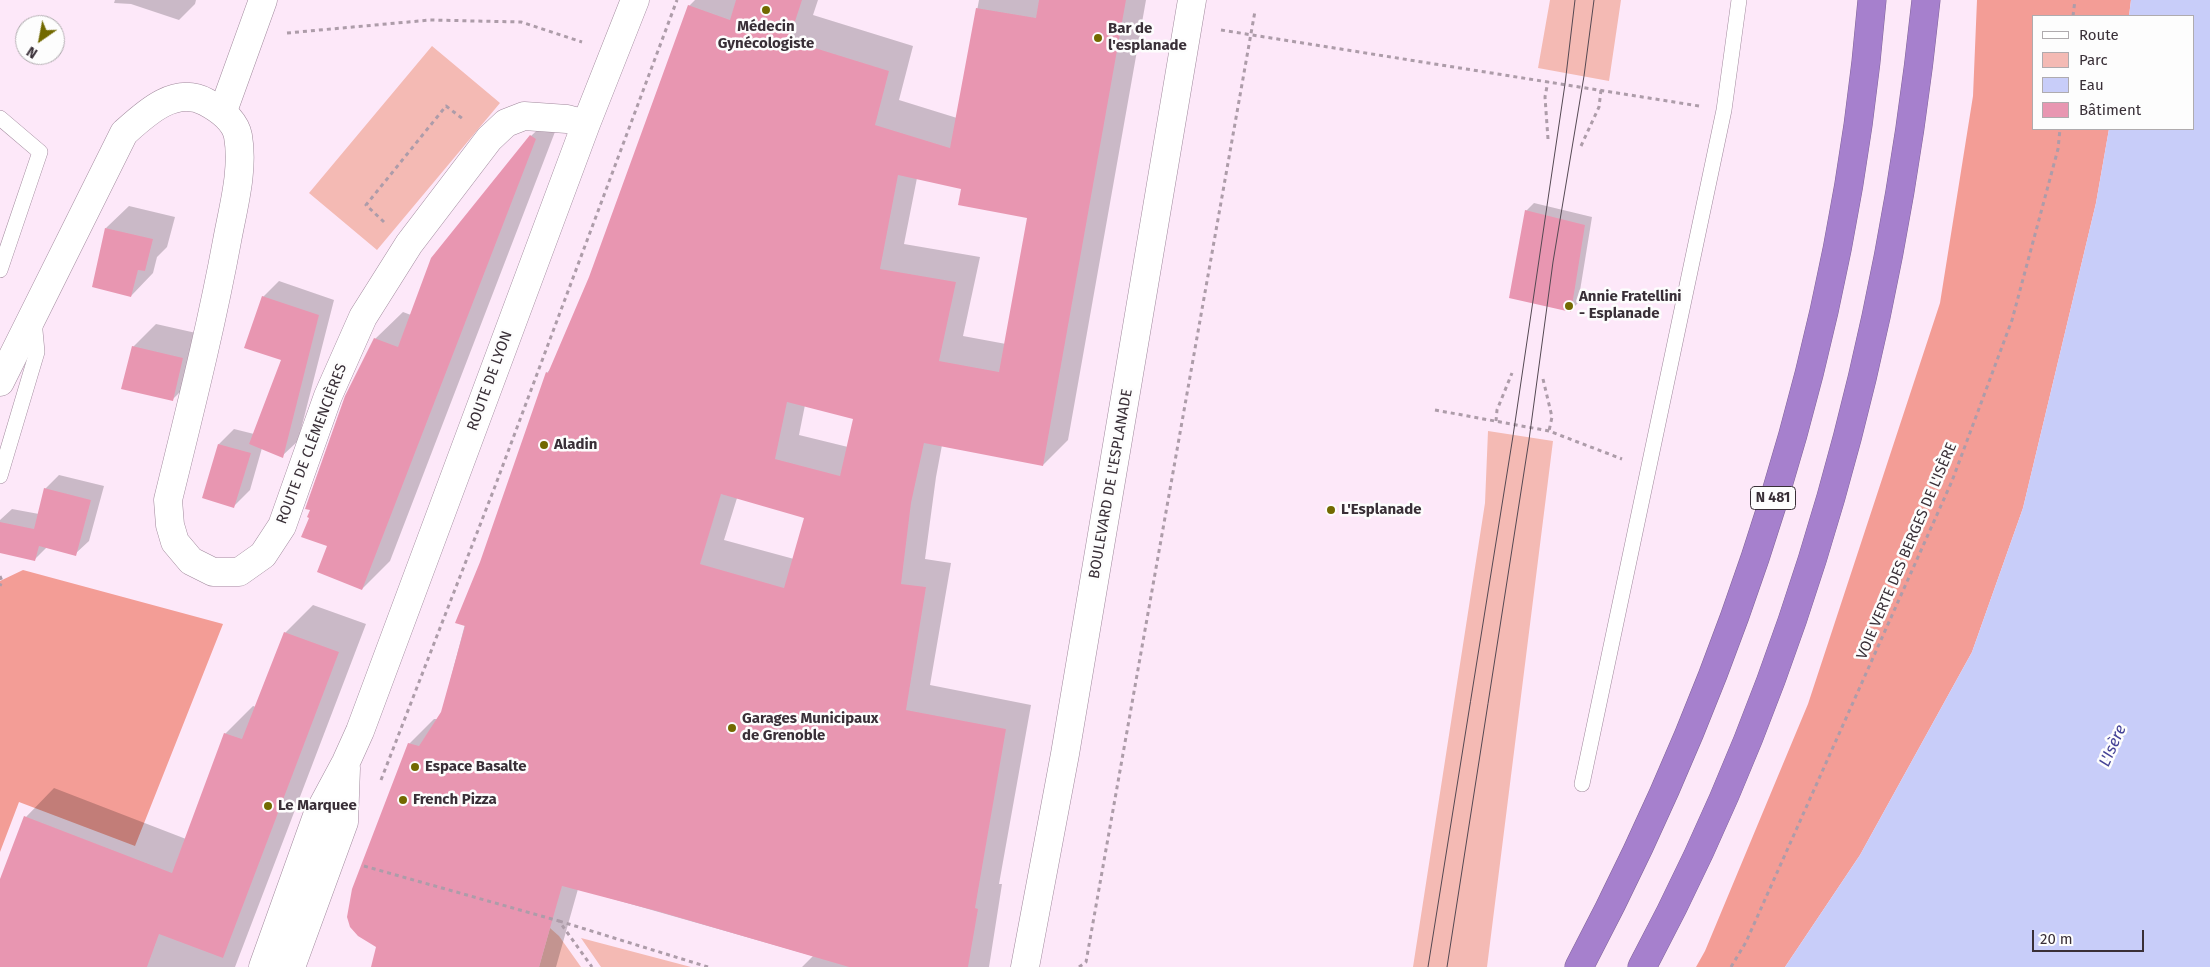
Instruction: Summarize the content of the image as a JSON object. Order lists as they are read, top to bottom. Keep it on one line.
{"streets":{"highway":["N 481"],"street":["ROUTE DE LYON","ROUTE DE CLÉMENCIÈRES","BOULEVARD DE L'ESPLANADE"],"path":["VOIE VERTE DES BERGES DE L'ISÈRE"]},"crossings":[["ROUTE DE LYON","ROUTE DE CLÉMENCIÈRES"]],"water":["L'Isère"],"places":["Médecin Gynécologiste","Bar de l'esplanade","Annie Fratellini - Esplanade","Aladin","L'Esplanade","Garages Municipaux de Grenoble","Espace Basalte","French Pizza","Le Marquee"],"legend":["Route","Parc","Eau","Bâtiment"],"scale_bar":"20 m","north":"bottom left"}
